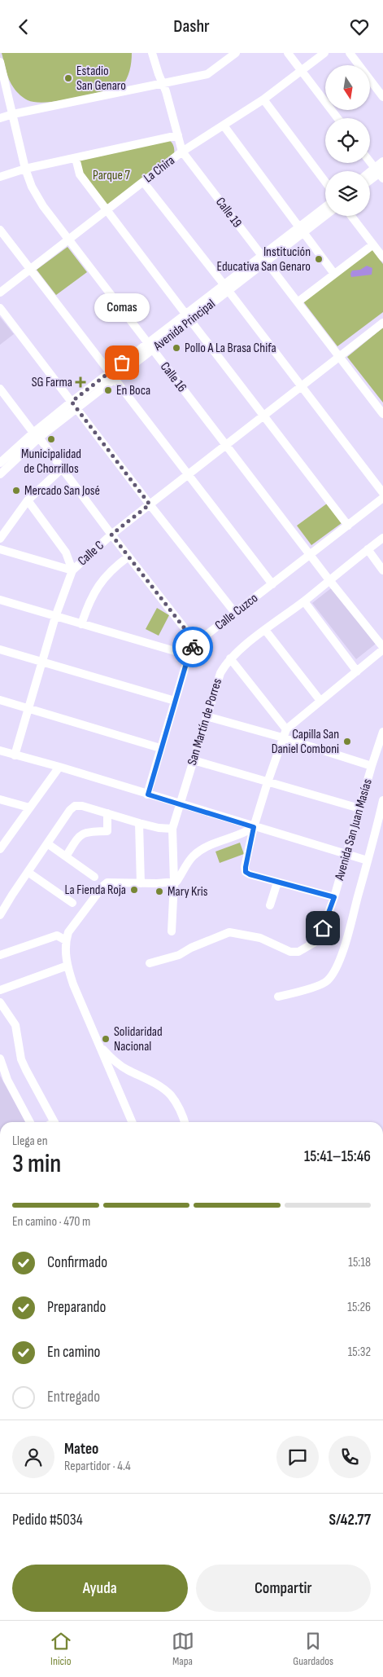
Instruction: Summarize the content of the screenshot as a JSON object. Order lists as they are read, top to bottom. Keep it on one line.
{"streets":{"street":["La Chira","Calle 19","Avenida Principal","Calle 16","Calle C","Calle Cuzco","San Martín de Porres","Avenida San Juan Masías"]},"crossings":[["La Chira","Calle 19"],["La Chira","Calle 16"],["Calle 19","Avenida Principal"],["Calle 19","Calle C"],["Avenida Principal","Calle 16"],["Calle 16","Calle C"],["Calle 16","Calle Cuzco"],["Calle 16","San Martín de Porres"]],"parks":["Parque 7"],"places":{"other":["Estadio San Genaro","Institución Educativa San Genaro","Pollo A La Brasa Chifa","Comas","En Boca","Municipalidad de Chorrillos","Mercado San José","Capilla San Daniel Comboni","La Fienda Roja","Mary Kris","Solidaridad Nacional"],"health":["SG Farma"]},"north":"bottom","page":{"header":"Dashr","bubble":"Comas","heading":["3 min","Llega en","15:41–15:46"],"panel":["Mateo","Repartidor · 4.4","Pedido #5034","S/42.77"],"bar":"En camino · 470 m","list":[["Confirmado","15:18"],["Preparando","15:26"],["En camino","15:32"],"Entregado"],"buttons":["Ayuda","Compartir"],"tabs":["Inicio","Mapa","Guardados"]}}
